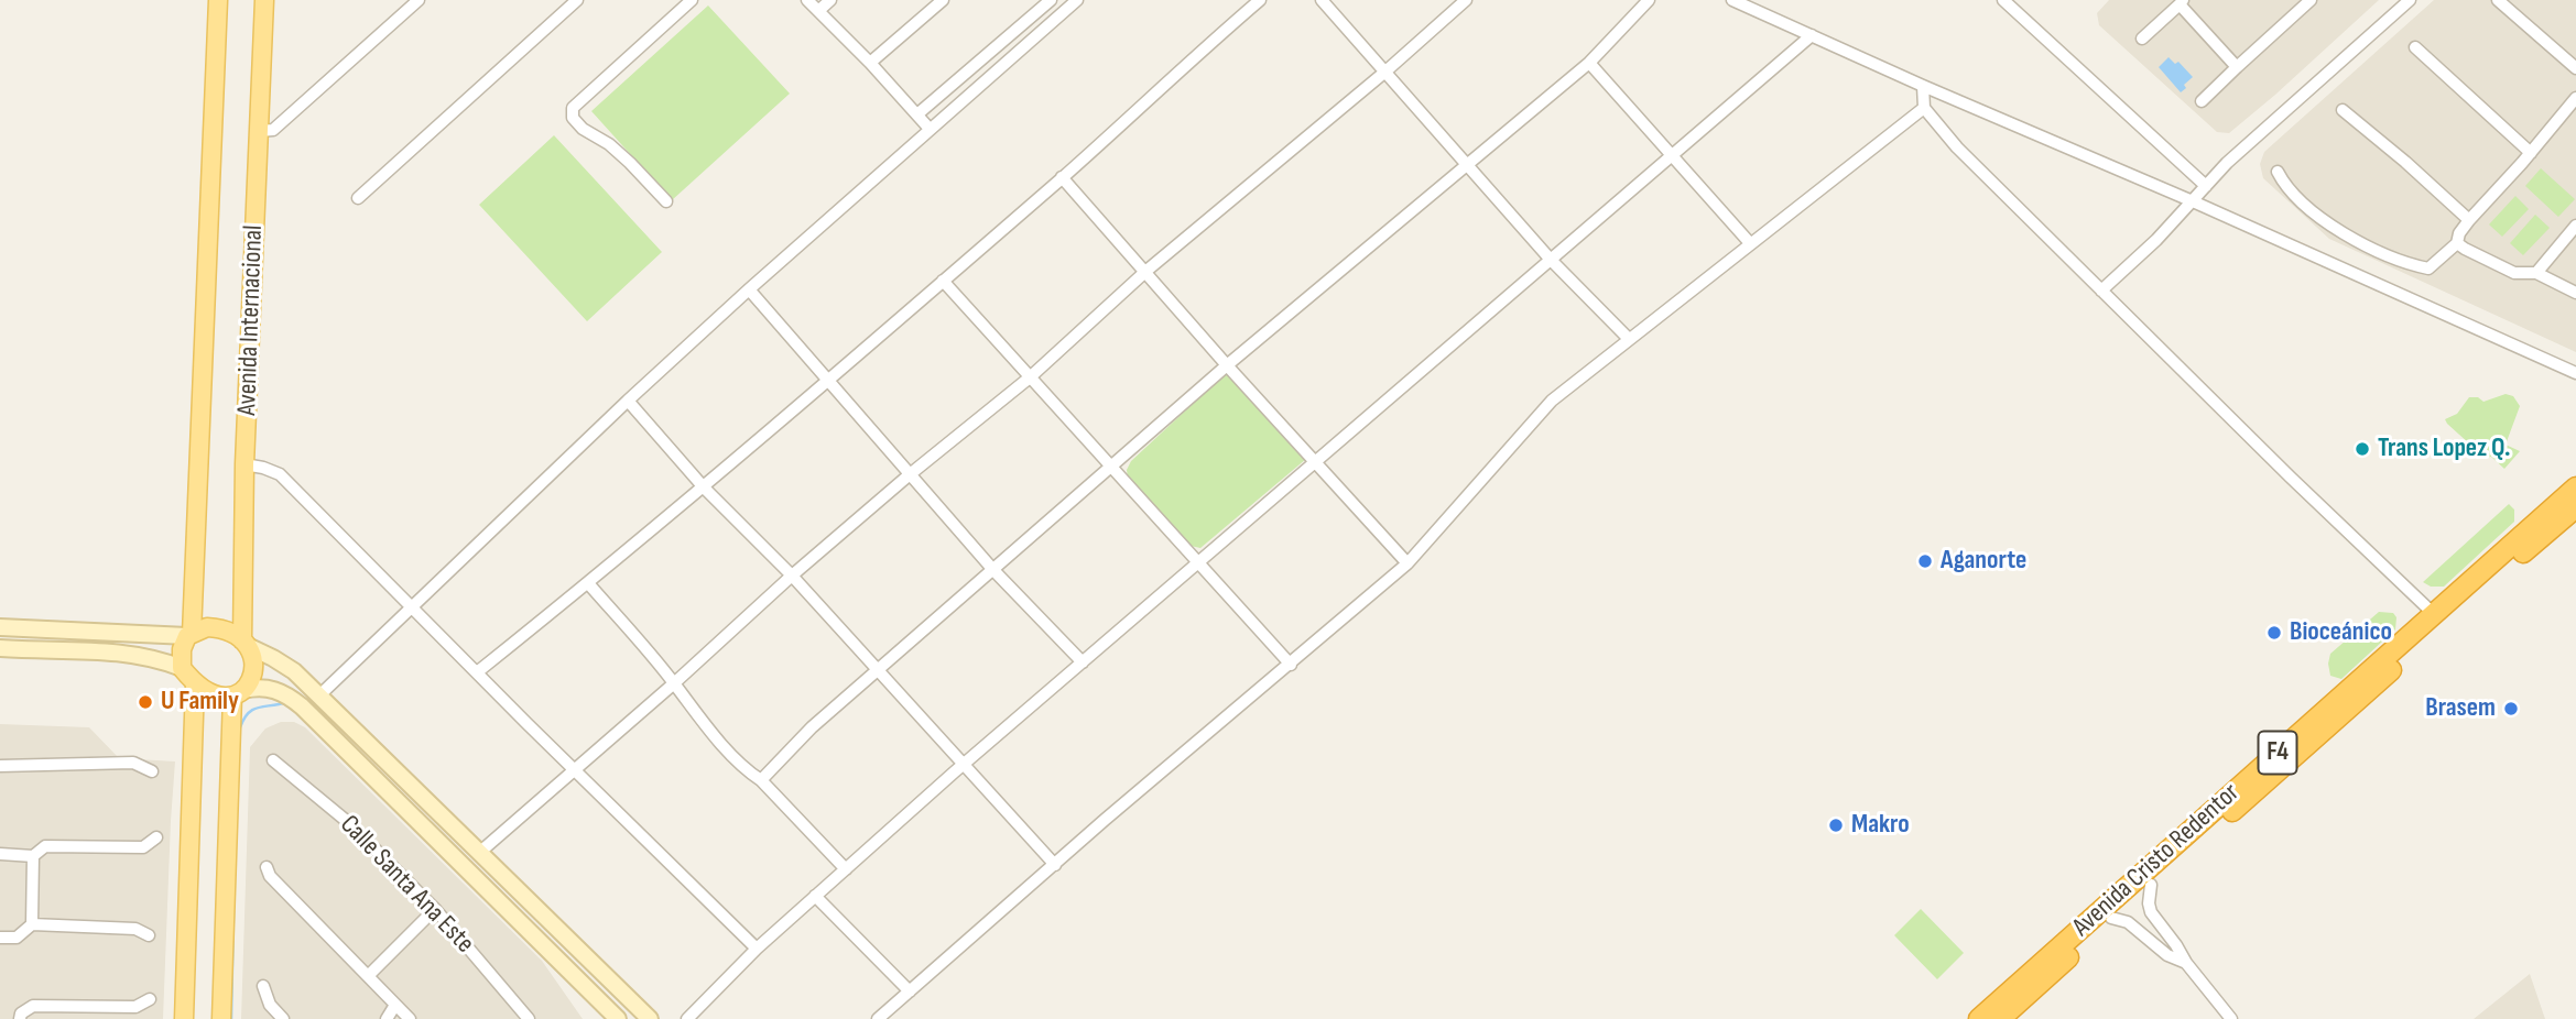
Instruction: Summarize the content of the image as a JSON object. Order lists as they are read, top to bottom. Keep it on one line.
{"streets":{"highway":["F4","Avenida Cristo Redentor"],"main road":["Avenida Internacional"],"street":["Calle Santa Ana Este"]},"places":["Trans Lopez Q.","Aganorte","Bioceánico","U Family","Brasem","Makro"]}
